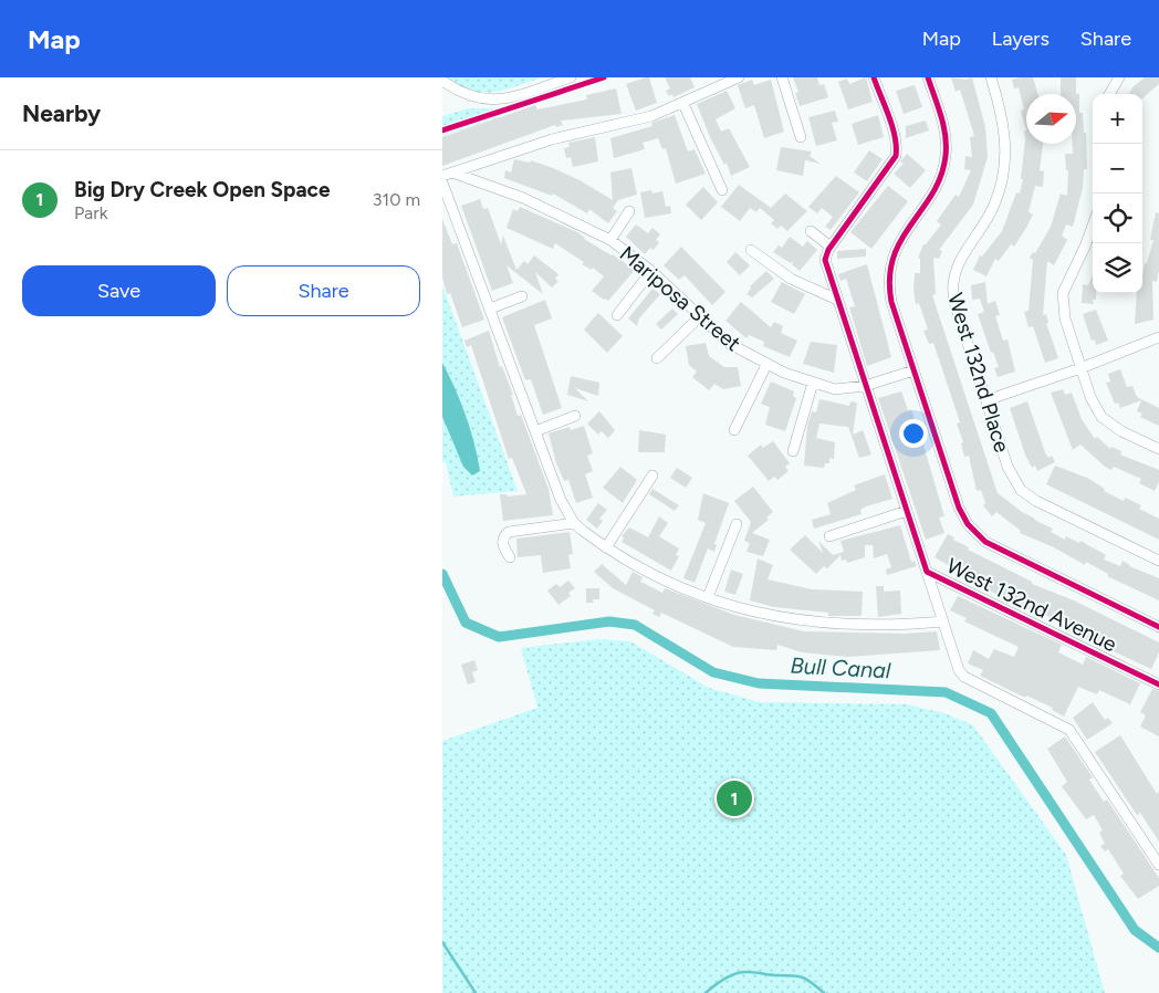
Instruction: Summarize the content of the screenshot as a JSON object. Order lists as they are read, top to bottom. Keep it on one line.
{"streets":{"street":["Mariposa Street","West 132nd Place","West 132nd Avenue"]},"crossings":[["Mariposa Street","West 132nd Avenue"]],"water":["Bull Canal"],"north":"right","page":{"header":"Map","nav":["Map","Layers","Share"],"heading":"Nearby","map_buttons":["+","−"],"list":[{"mark":"1","name":"Big Dry Creek Open Space","note":"Park","value":"310 m"}],"buttons":["Save","Share"],"pins":"1"}}
